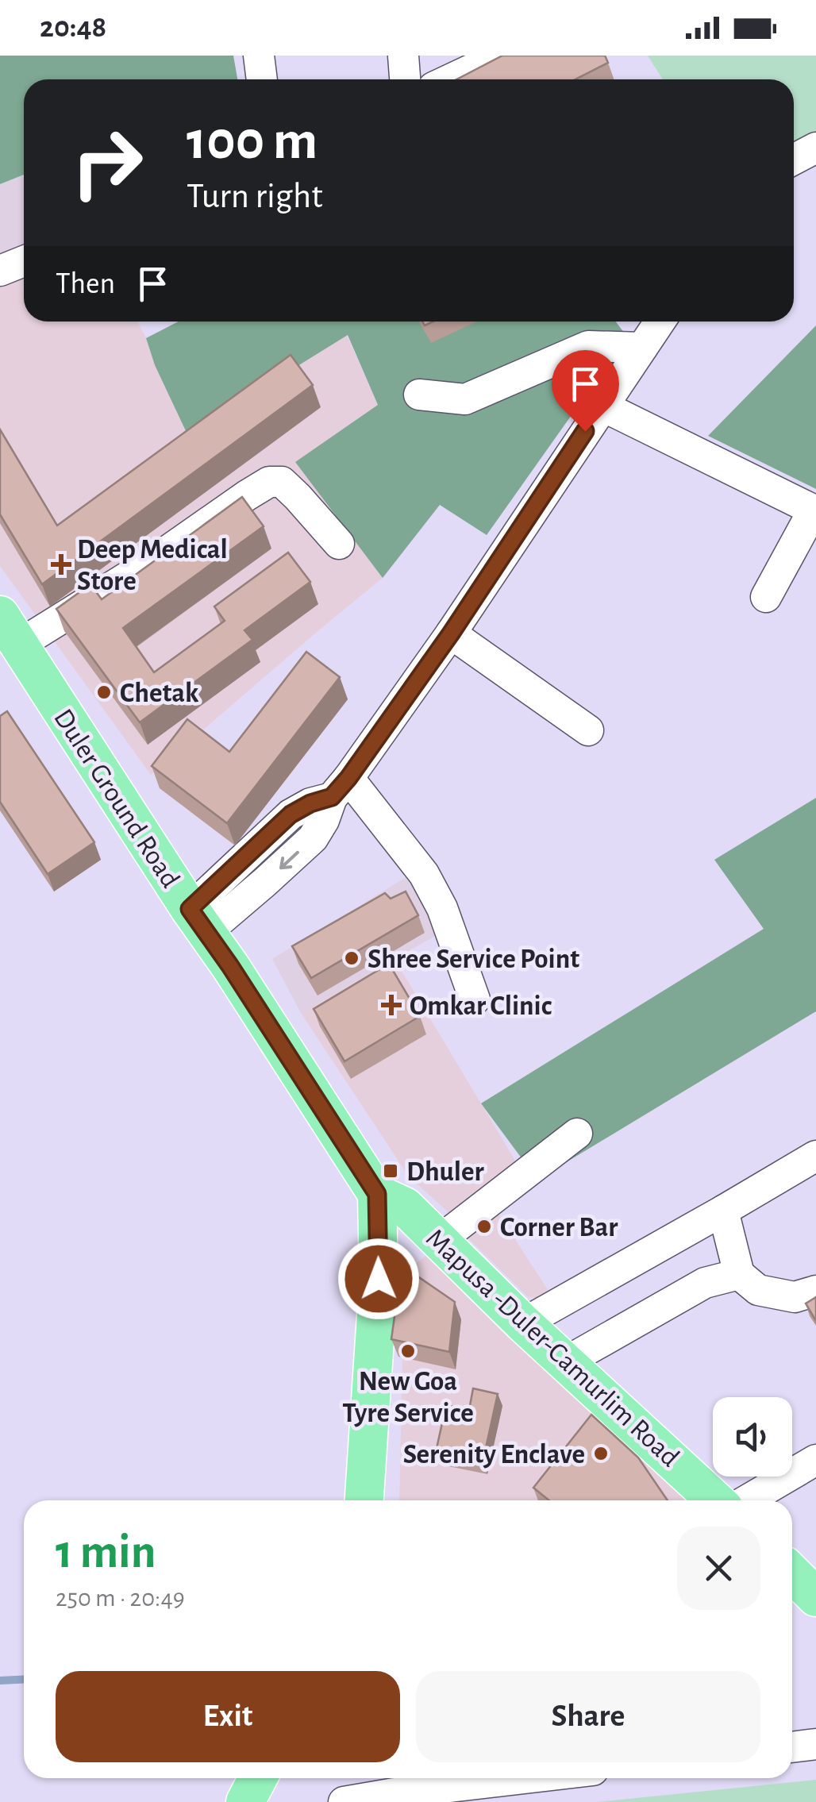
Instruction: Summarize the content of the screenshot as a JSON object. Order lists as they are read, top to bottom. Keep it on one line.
{"streets":{"main road":["Duler Ground Road","Mapusa -Duler-Camurlim Road"]},"crossings":[["Duler Ground Road","Mapusa -Duler-Camurlim Road"]],"places":{"health":["Deep Medical Store","Omkar Clinic"],"other":["Chetak","Shree Service Point","Corner Bar","New Goa Tyre Service","Serenity Enclave"],"transit":["Dhuler"]},"page":{"status":"20:48","turn":["100 m","Turn right"],"then":"Then","heading":["1 min","250 m · 20:49"],"buttons":["Exit","Share"]}}
